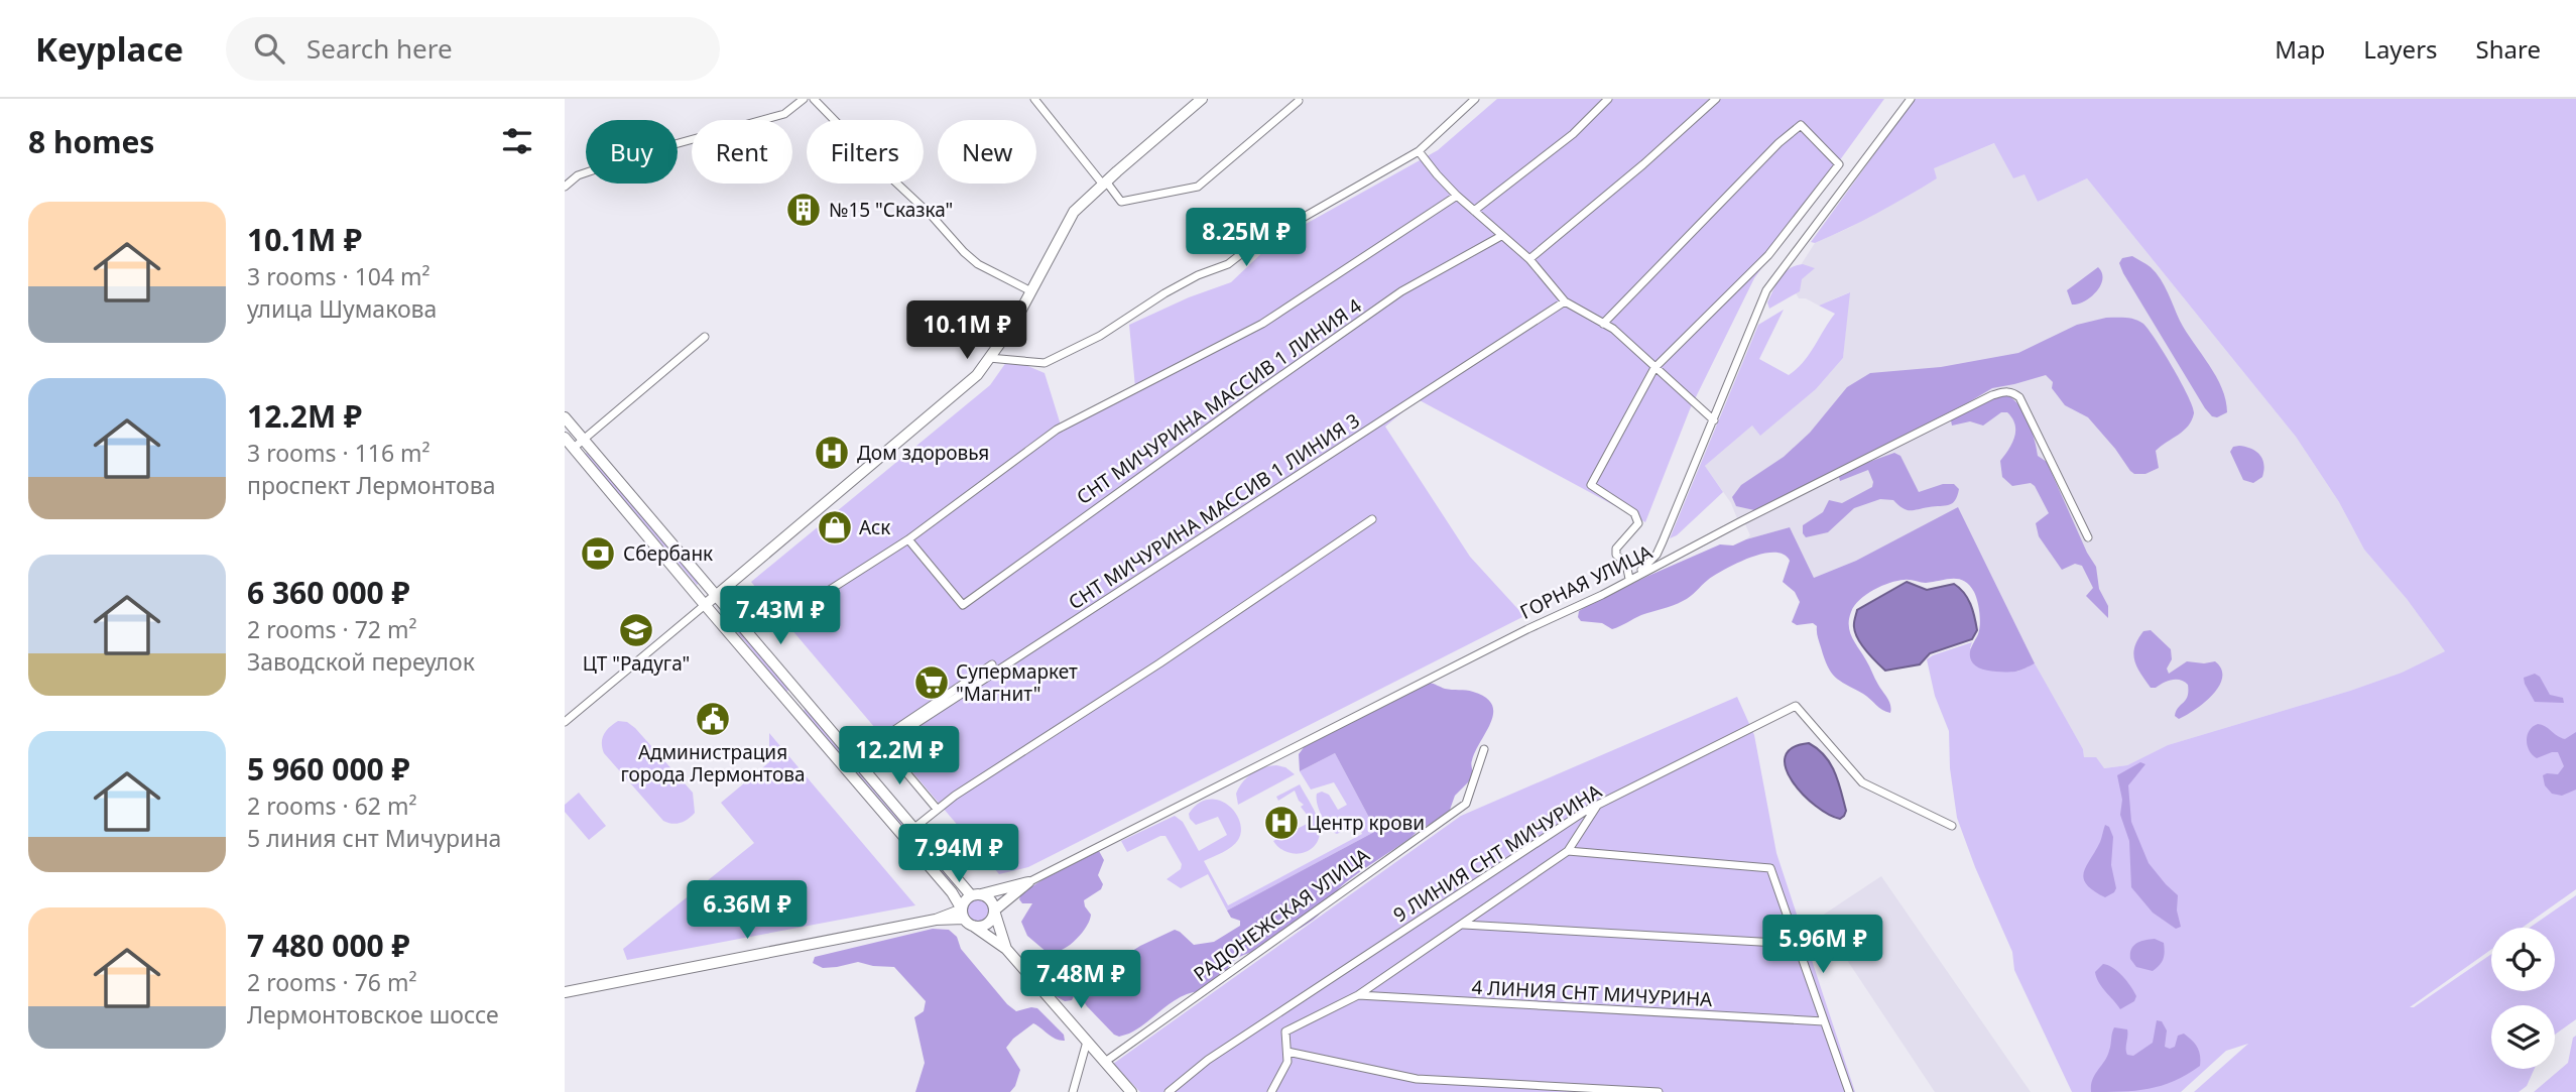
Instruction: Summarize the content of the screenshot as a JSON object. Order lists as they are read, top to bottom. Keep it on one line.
{"streets":{"street":["СНТ МИЧУРИНА МАССИВ 1 ЛИНИЯ 4","СНТ МИЧУРИНА МАССИВ 1 ЛИНИЯ 3","ГОРНАЯ УЛИЦА","9 ЛИНИЯ СНТ МИЧУРИНА","РАДОНЕЖСКАЯ УЛИЦА","4 ЛИНИЯ СНТ МИЧУРИНА"]},"places":{"building":["№15 \"Сказка\""],"hospital":["Дом здоровья","Центр крови"],"shop":["Аск"],"bank":["Сбербанк"],"school or university":["ЦТ \"Радуга\""],"supermarket":["Супермаркет \"Магнит\""],"public building":["Администрация города Лермонтова"]},"page":{"header":"Keyplace","search":"Search here","nav":["Map","Layers","Share"],"heading":"8 homes","chip":["Buy","Rent","Filters","New"],"list":[{"name":"10.1M ₽","note":"3 rooms · 104 m² · улица Шумакова"},{"name":"12.2M ₽","note":"3 rooms · 116 m² · проспект Лермонтова"},{"name":"6 360 000 ₽","note":"2 rooms · 72 m² · Заводской переулок"},{"name":"5 960 000 ₽","note":"2 rooms · 62 m² · 5 линия снт Мичурина"},{"name":"7 480 000 ₽","note":"2 rooms · 76 m² · Лермонтовское шоссе"}],"price":["8.25M ₽","10.1M ₽","7.43M ₽","12.2M ₽","7.94M ₽","6.36M ₽","5.96M ₽","7.48M ₽"]}}
